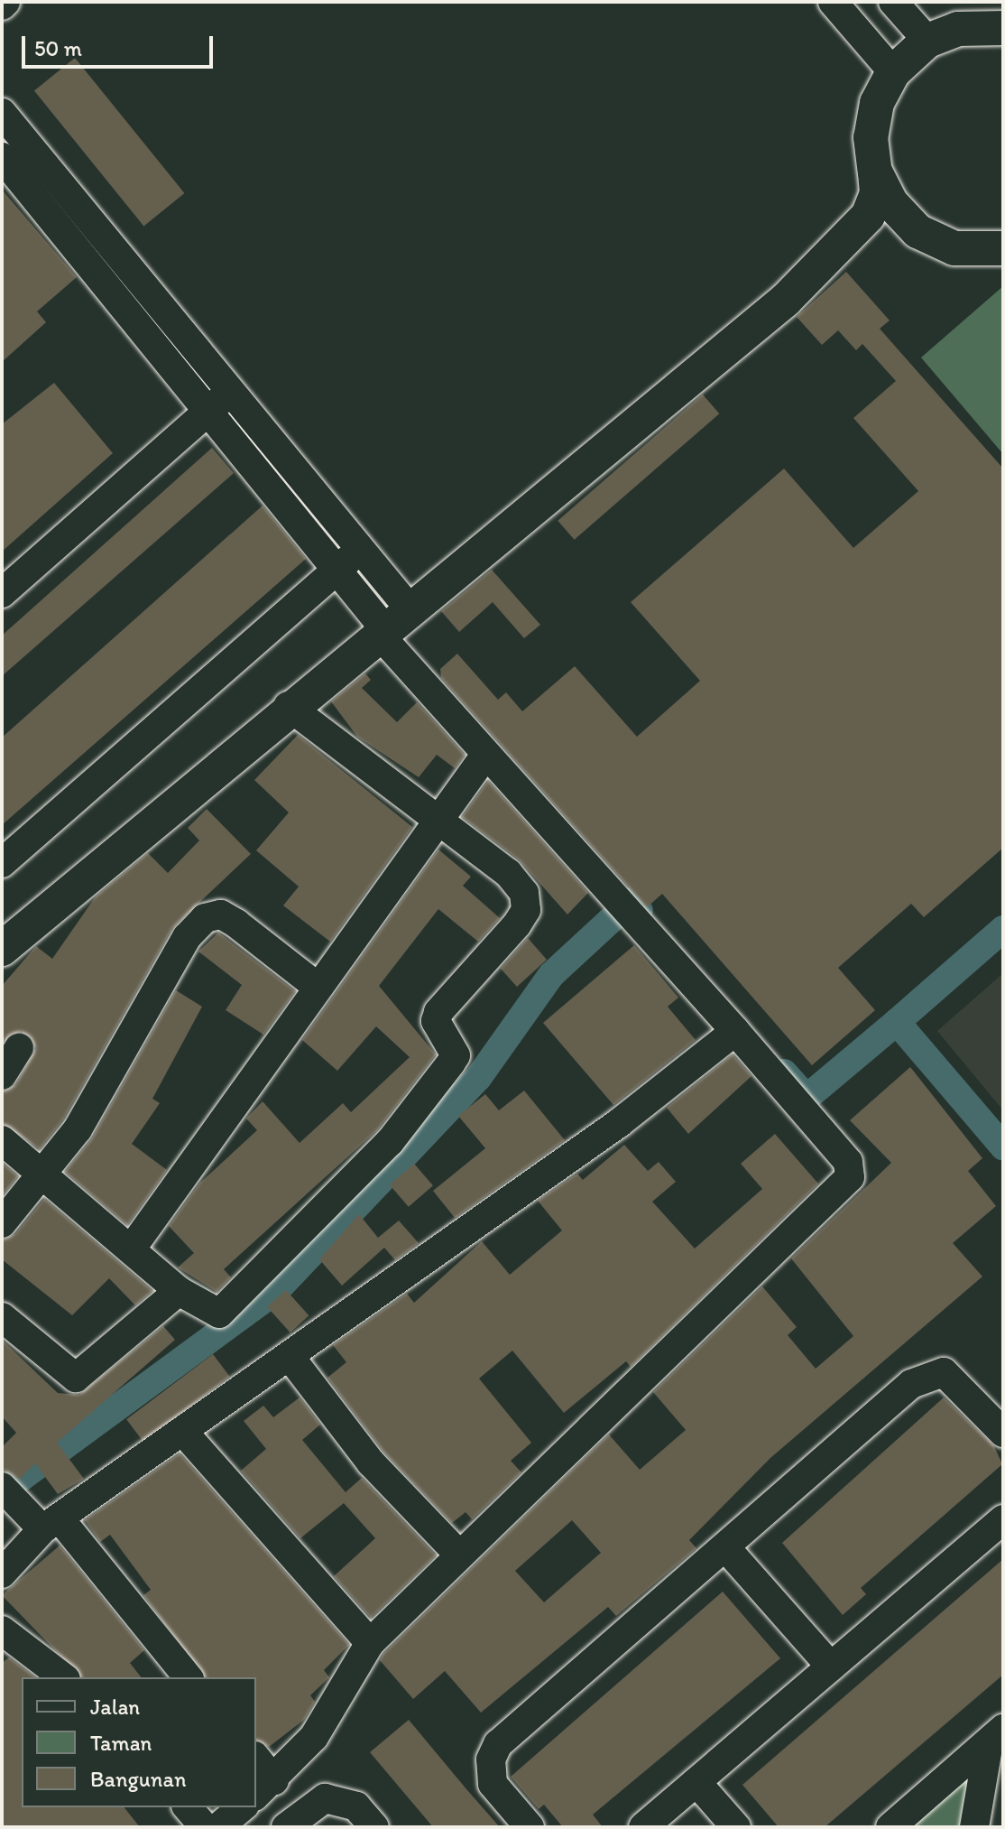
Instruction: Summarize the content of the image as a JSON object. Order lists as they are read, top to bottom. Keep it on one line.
{"legend":["Jalan","Taman","Bangunan"],"scale_bar":"50 m"}
